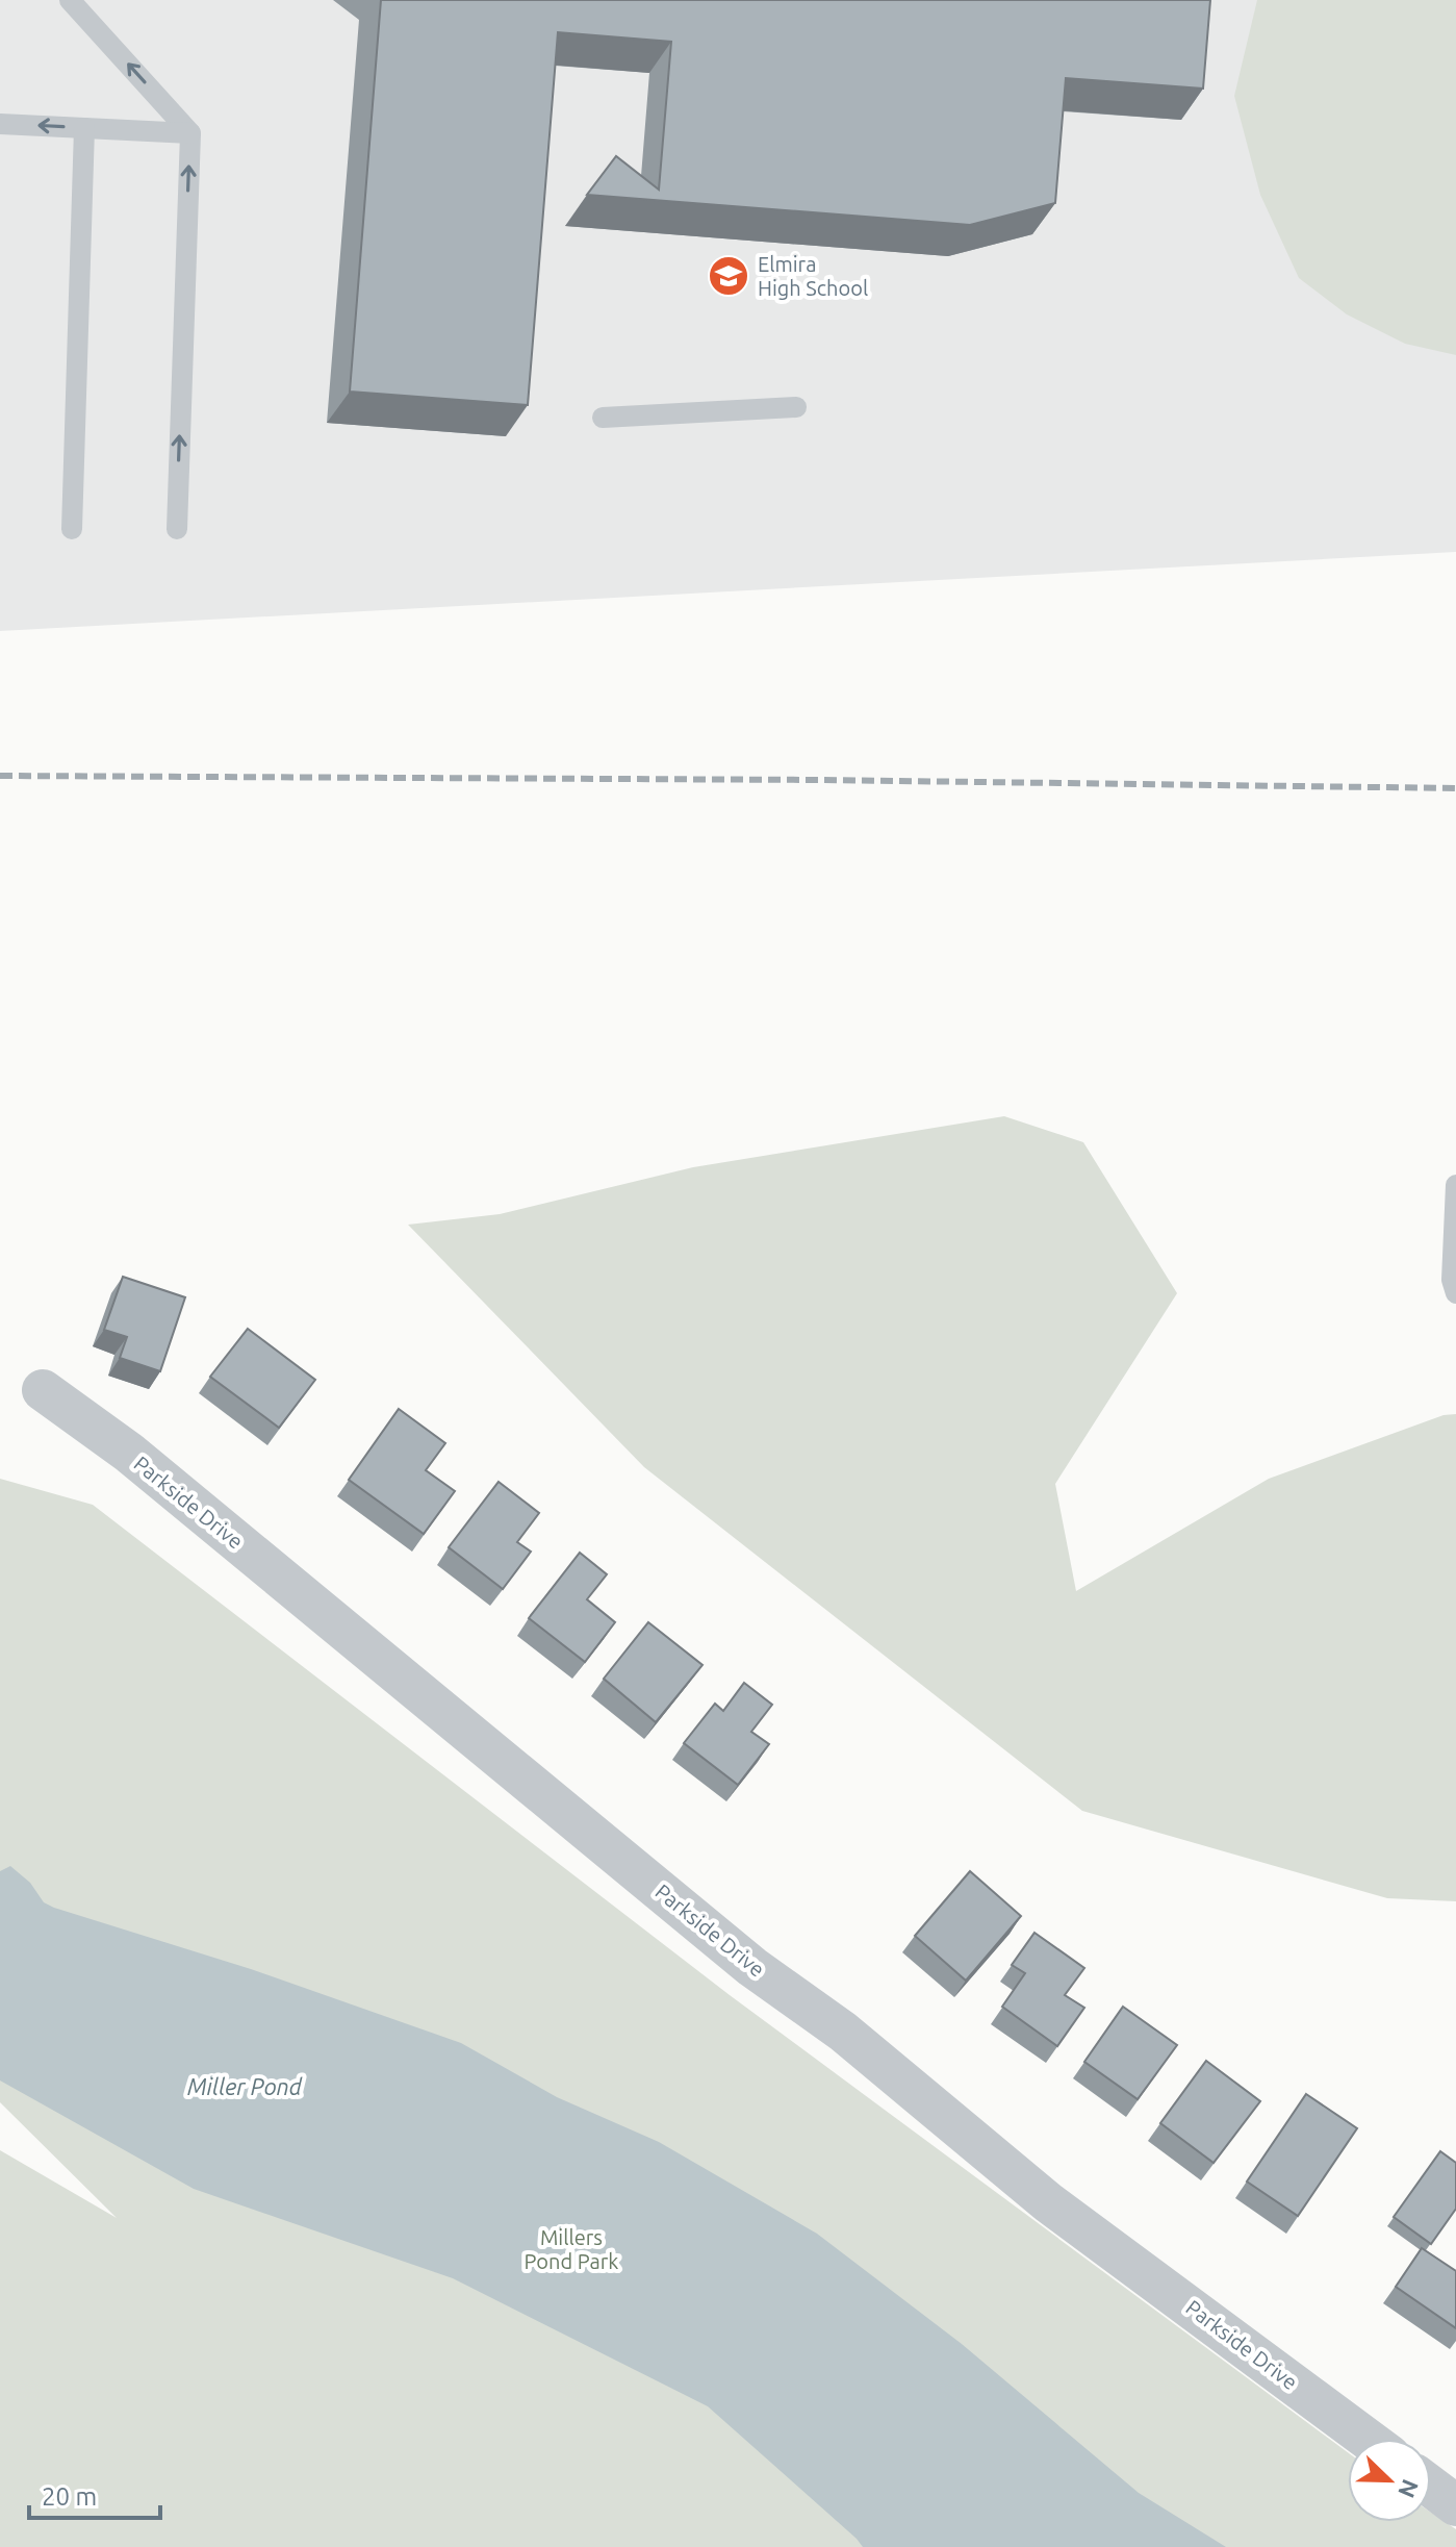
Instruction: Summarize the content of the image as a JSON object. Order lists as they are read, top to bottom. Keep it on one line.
{"streets":{"street":["Parkside Drive"]},"water":["Miller Pond"],"parks":["Millers Pond Park"],"places":{"school or university":["Elmira High School"]},"scale_bar":"20 m","north":"bottom right"}
